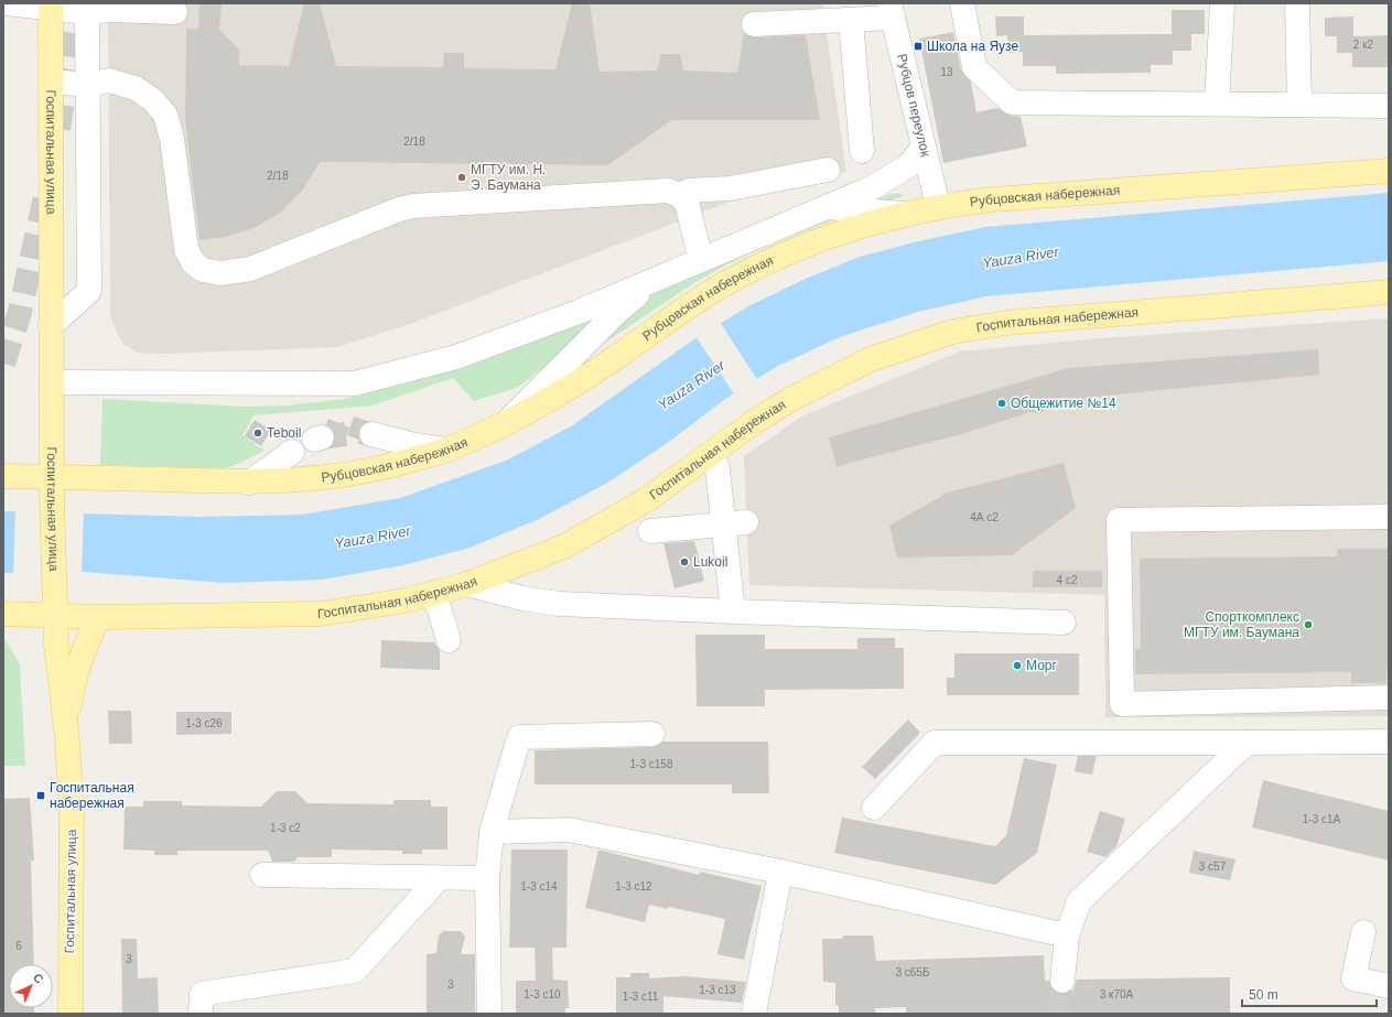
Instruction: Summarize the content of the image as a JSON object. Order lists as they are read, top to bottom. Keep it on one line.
{"streets":{"main road":["Госпитальная улица","Рубцовская набережная","Госпитальная набережная"],"street":["Рубцов переулок"]},"crossings":[["Рубцов переулок","Рубцовская набережная"],["Госпитальная улица","Рубцовская набережная"],["Госпитальная улица","Госпитальная набережная"]],"water":["Yauza River"],"places":{"transit":["Школа на Яузе","Госпитальная набережная"],"other":["МГТУ им. Н. Э. Баумана","Общежитие №14","Teboil","Lukoil","Спорткомплекс МГТУ им. Баумана","Морг"]},"house_numbers":["2 к2","13","2/18","2/18","4А с2","4 с2","1-3 с26","1-3 с158","1-3 с1А","1-3 с2","3 с57","1-3 с14","1-3 с12","6","3","3 с65Б","3","1-3 с13","1-3 с10","3 к70А","1-3 с11"],"scale_bar":"50 m","north":"top right"}
